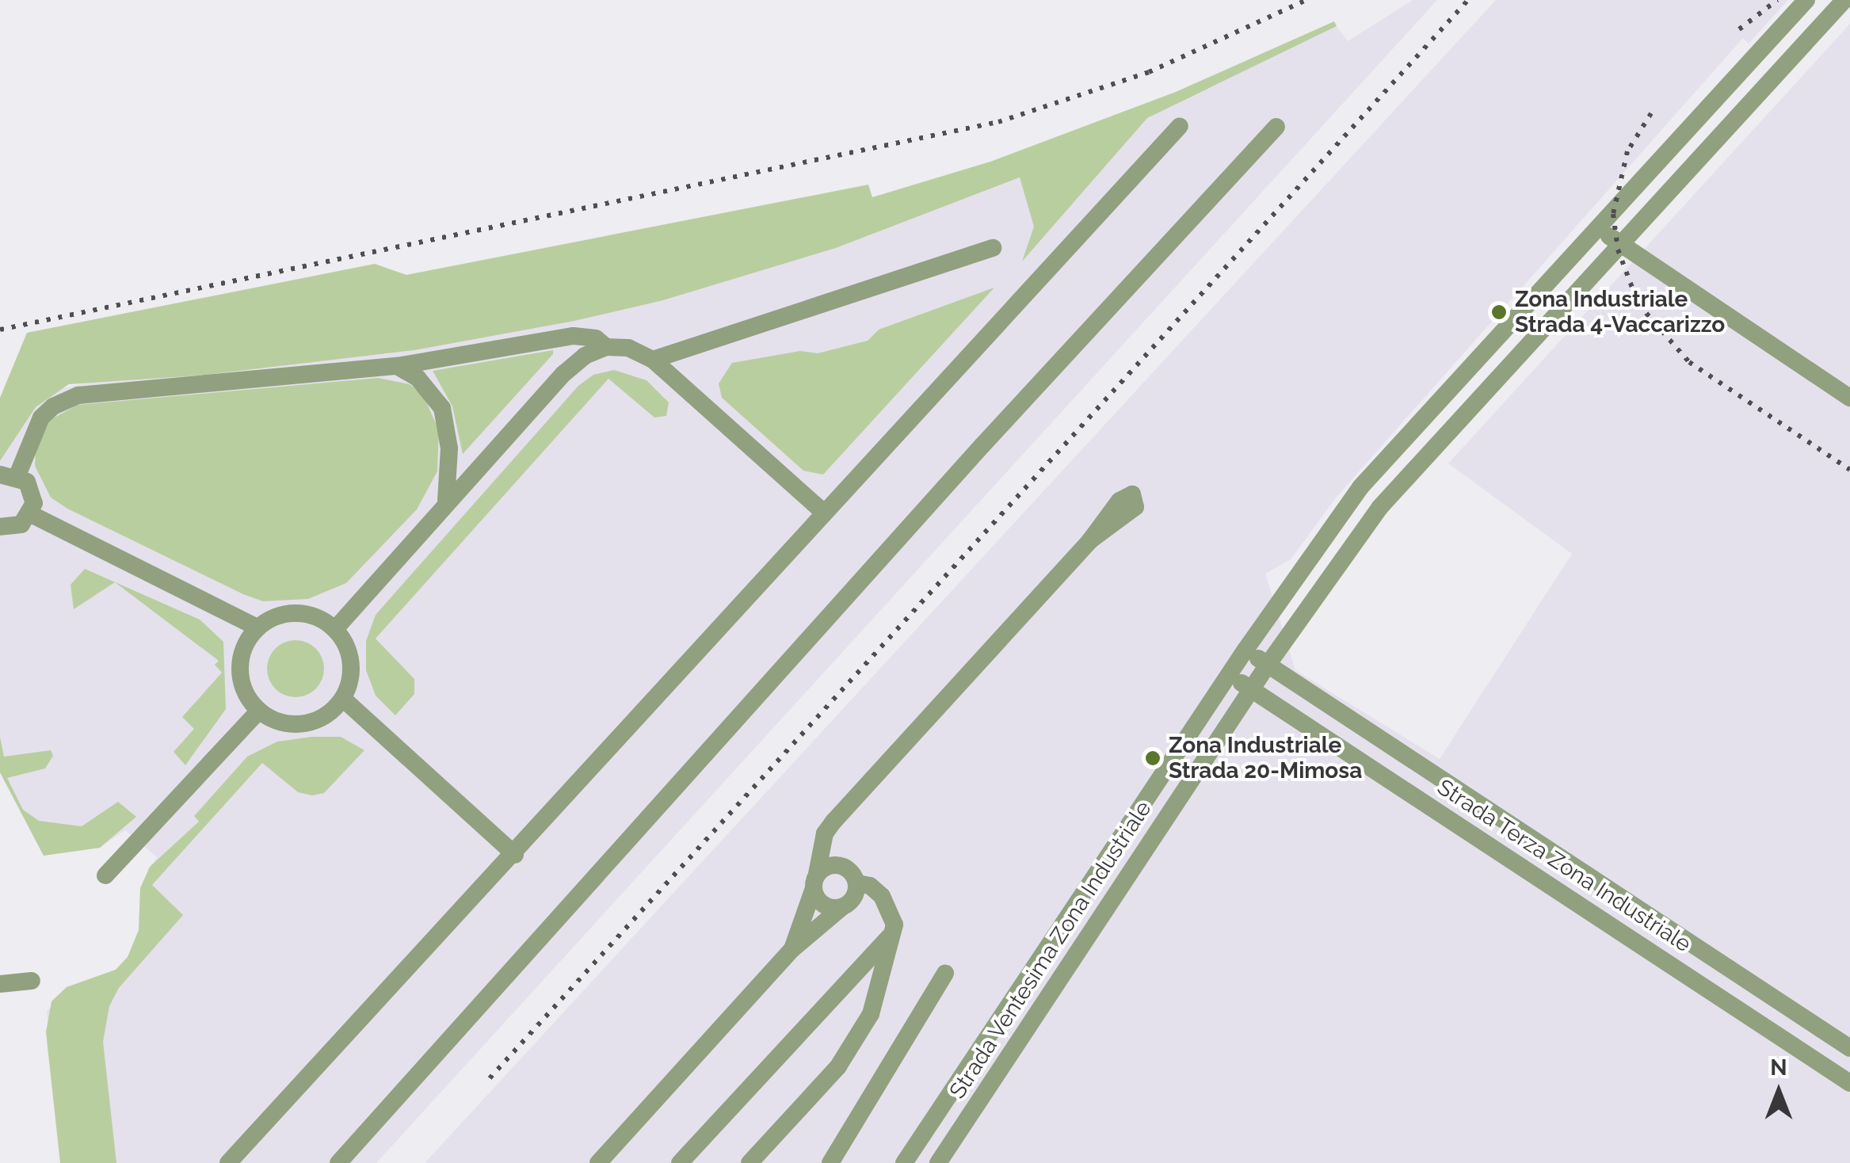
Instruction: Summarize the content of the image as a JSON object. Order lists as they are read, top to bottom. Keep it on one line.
{"streets":{"street":["Strada Terza Zona Industriale","Strada Ventesima Zona Industriale"]},"crossings":[["Strada Terza Zona Industriale","Strada Ventesima Zona Industriale"]],"places":["Zona Industriale Strada 4-Vaccarizzo","Zona Industriale Strada 20-Mimosa"],"north":"top"}
